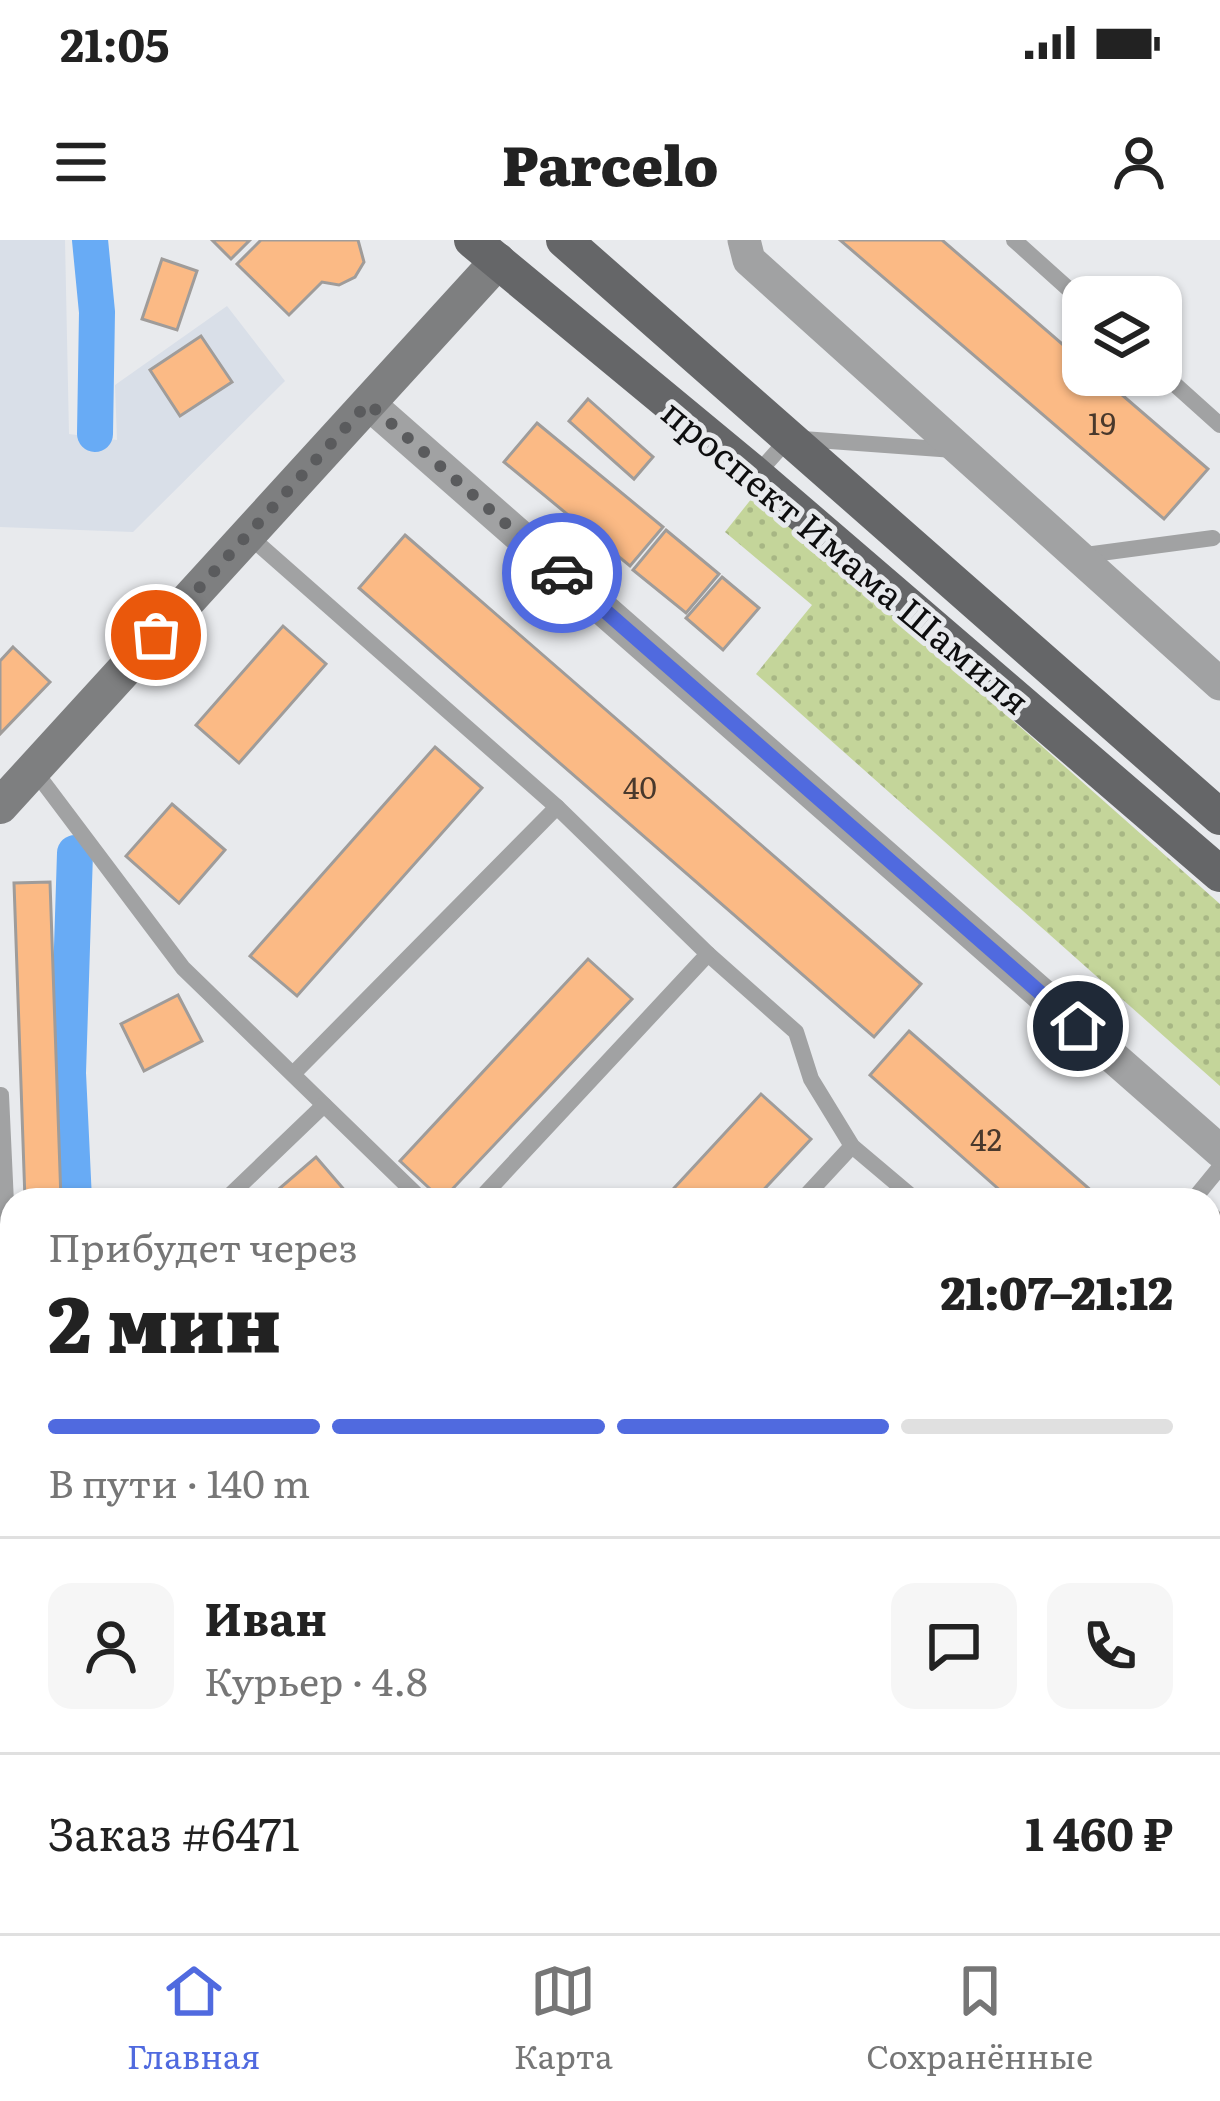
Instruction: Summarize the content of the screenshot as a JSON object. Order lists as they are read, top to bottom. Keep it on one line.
{"streets":{"main road":["проспект Имама Шамиля"]},"house_numbers":["19","40","42"],"page":{"status":"21:05","header":"Parcelo","heading":["2 мин","Прибудет через","21:07–21:12"],"panel":["Иван","Курьер · 4.8","Заказ #6471","1 460 ₽"],"bar":"В пути · 140 m","tabs":["Главная","Карта","Сохранённые"]}}
